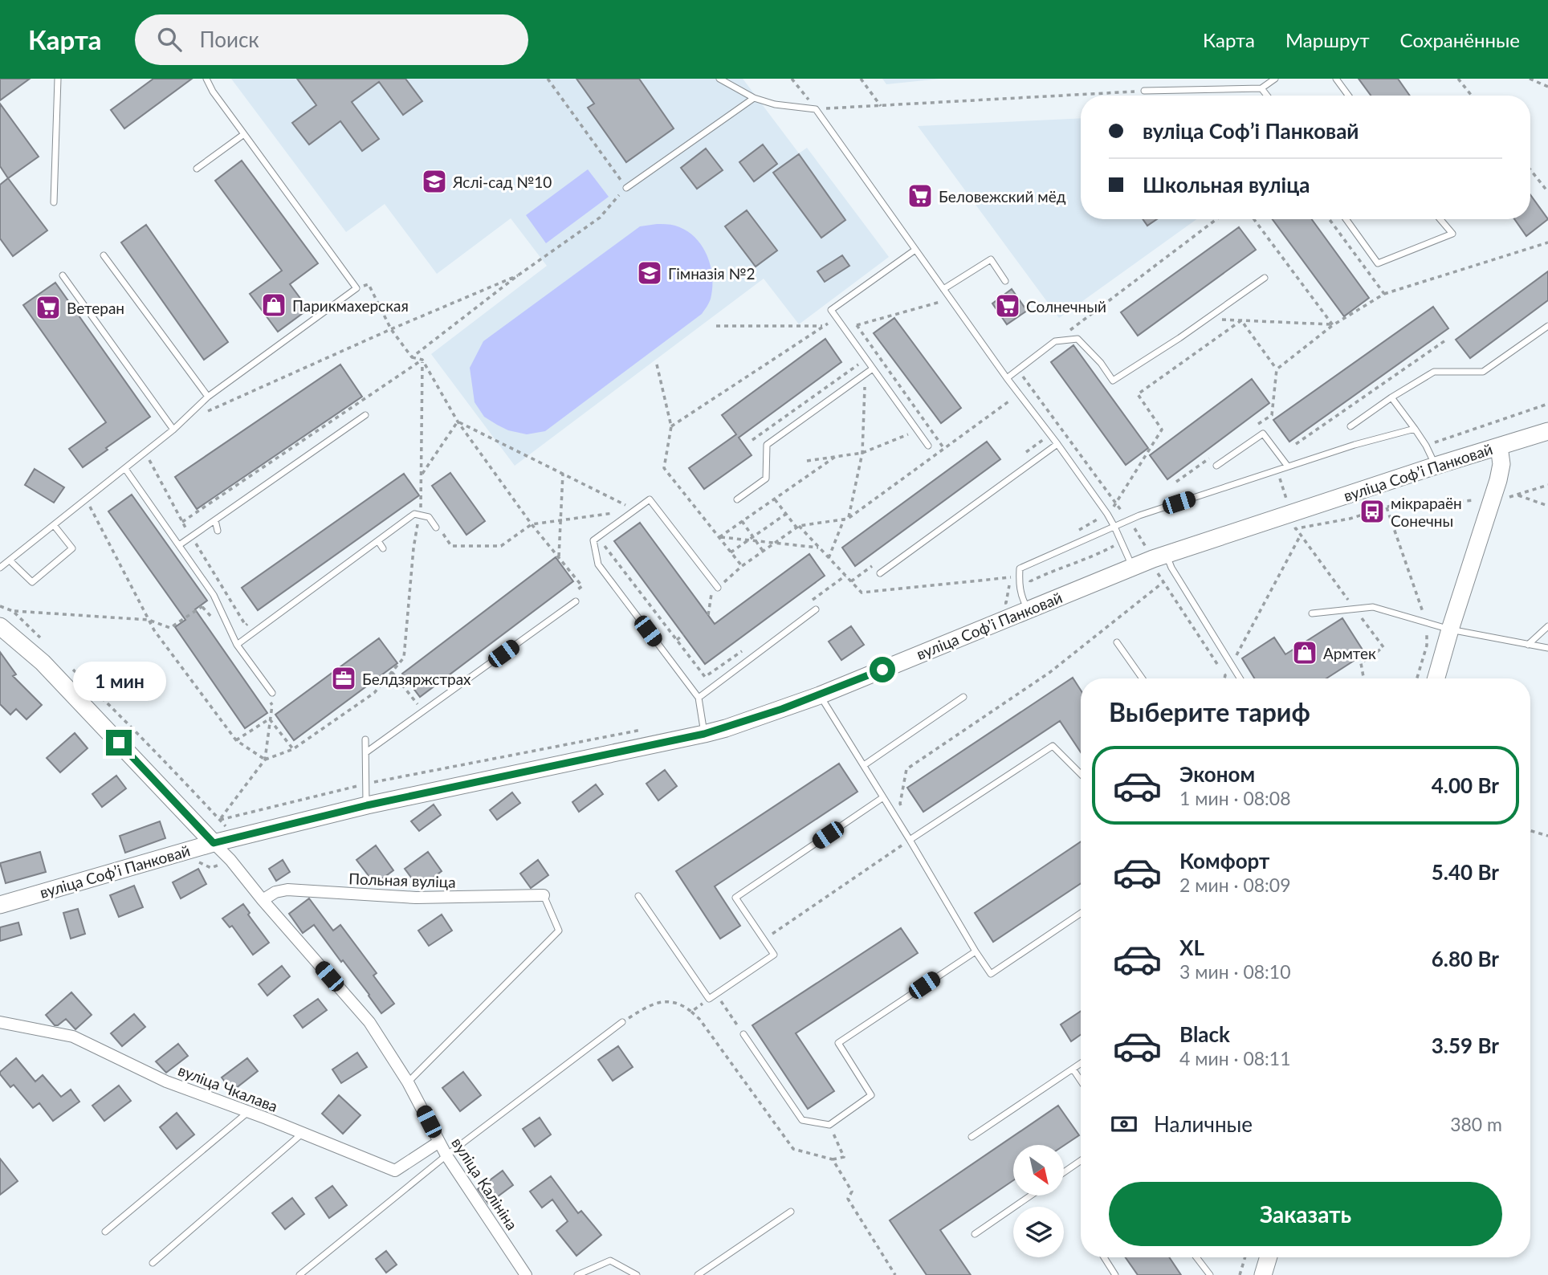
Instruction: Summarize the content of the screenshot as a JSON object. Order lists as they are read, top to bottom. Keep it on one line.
{"streets":{"main road":["вуліца Софʼі Панковай"],"street":["Польная вуліца","вуліца Чкалава","вуліца Калініна"]},"crossings":[["вуліца Софʼі Панковай","вуліца Калініна"],["Польная вуліца","вуліца Калініна"],["вуліца Чкалава","вуліца Калініна"]],"places":{"school or university":["Яслі-сад №10","Гімназія №2"],"supermarket":["Беловежский мёд","Солнечный","Ветеран"],"shop":["Парикмахерская","Армтек"],"bus stop":["мікрараён Сонечны"],"office":["Белдзяржстрах"]},"north":"bottom right","page":{"header":"Карта","search":"Поиск","nav":["Карта","Маршрут","Сохранённые"],"banner":["вуліца Софʼі Панковай","Школьная вуліца"],"bubble":"1 мин","heading":"Выберите тариф","list":[{"name":"Эконом","note":"1 мин · 08:08","value":"4.00 Br"},{"name":"Комфорт","note":"2 мин · 08:09","value":"5.40 Br"},{"name":"XL","note":"3 мин · 08:10","value":"6.80 Br"},{"name":"Black","note":"4 мин · 08:11","value":"3.59 Br"}],"pay":["Наличные","380 m"],"buttons":"Заказать"}}
